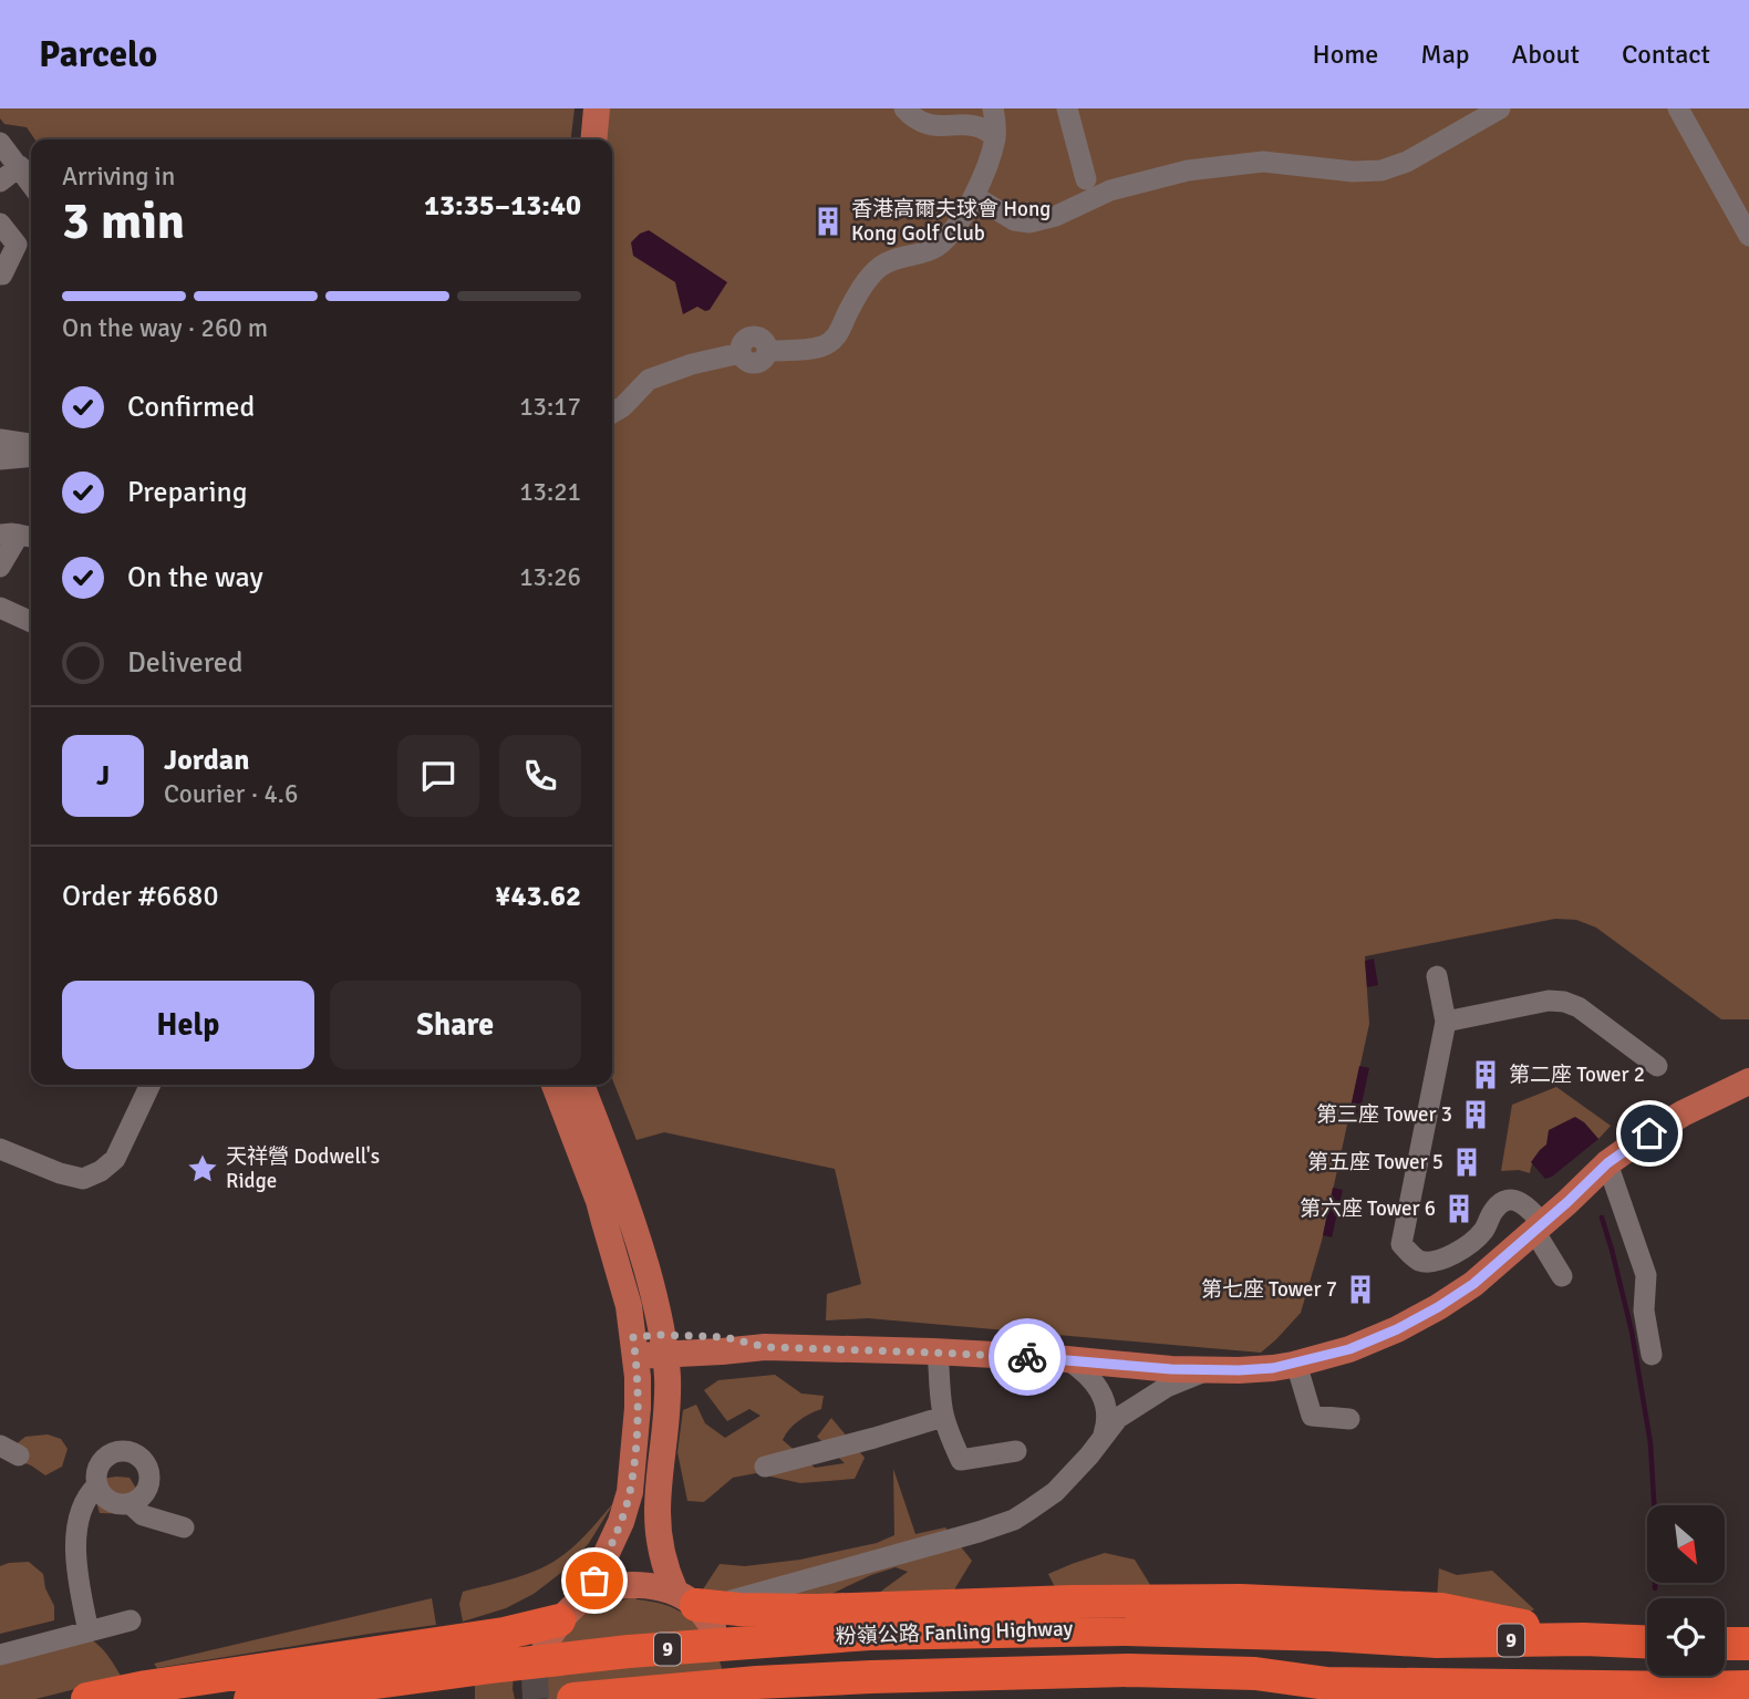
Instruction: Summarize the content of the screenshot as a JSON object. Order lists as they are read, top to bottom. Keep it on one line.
{"streets":{"highway":["粉嶺公路 Fanling Highway","9"]},"places":{"building":["香港高爾夫球會 Hong Kong Golf Club","第二座 Tower 2","第三座 Tower 3","第五座 Tower 5","第六座 Tower 6","第七座 Tower 7"],"place":["天祥營 Dodwell's Ridge"]},"north":"bottom right","page":{"header":"Parcelo","nav":["Home","Map","About","Contact"],"heading":["3 min","Arriving in","13:35–13:40"],"panel":["Jordan","Courier · 4.6","Order #6680","¥43.62"],"bar":"On the way · 260 m","list":[["Confirmed","13:17"],["Preparing","13:21"],["On the way","13:26"],"Delivered"],"round":"J","buttons":["Help","Share"]}}
